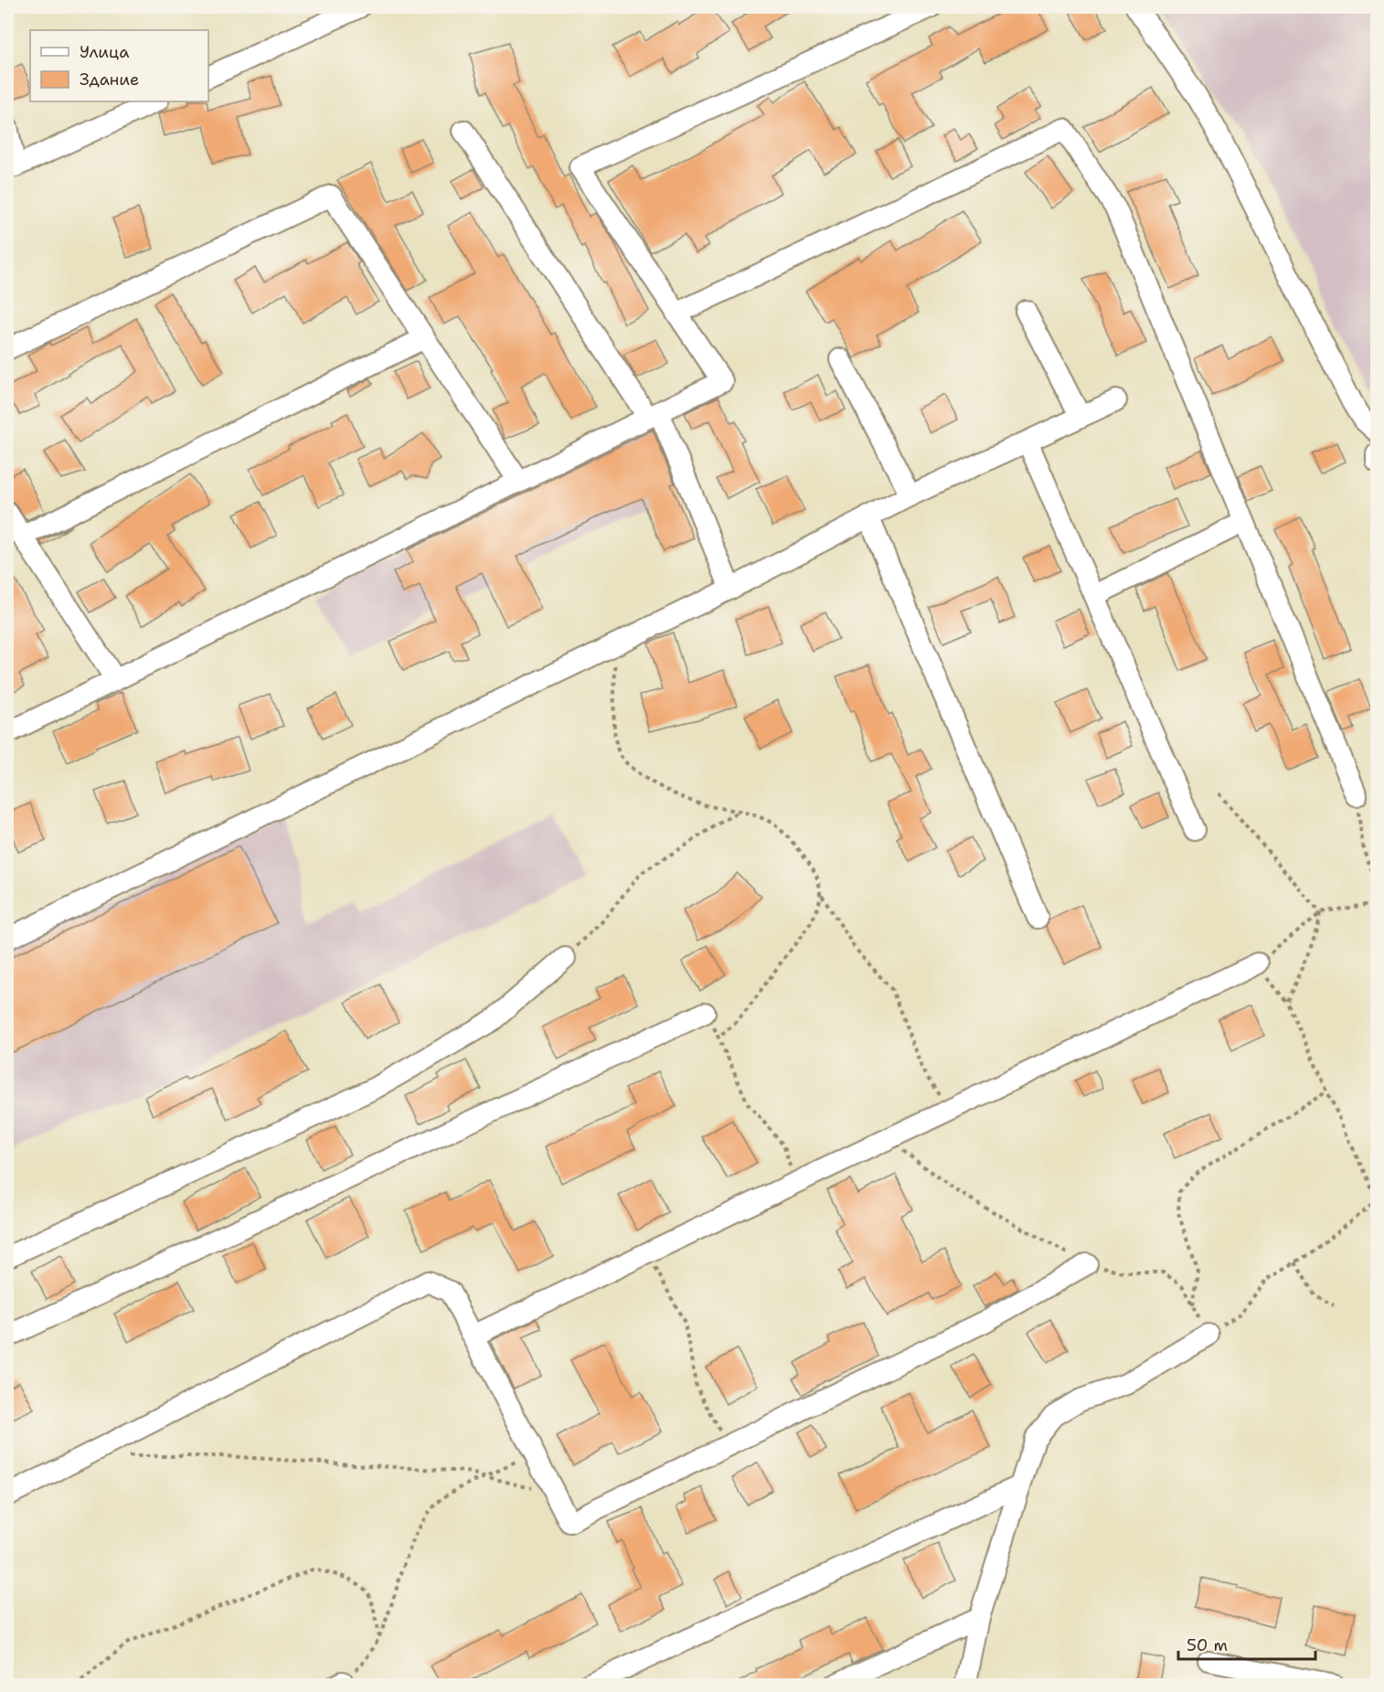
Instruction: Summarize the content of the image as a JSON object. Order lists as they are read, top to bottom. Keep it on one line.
{"legend":["Улица","Здание"],"scale_bar":"50 m"}
